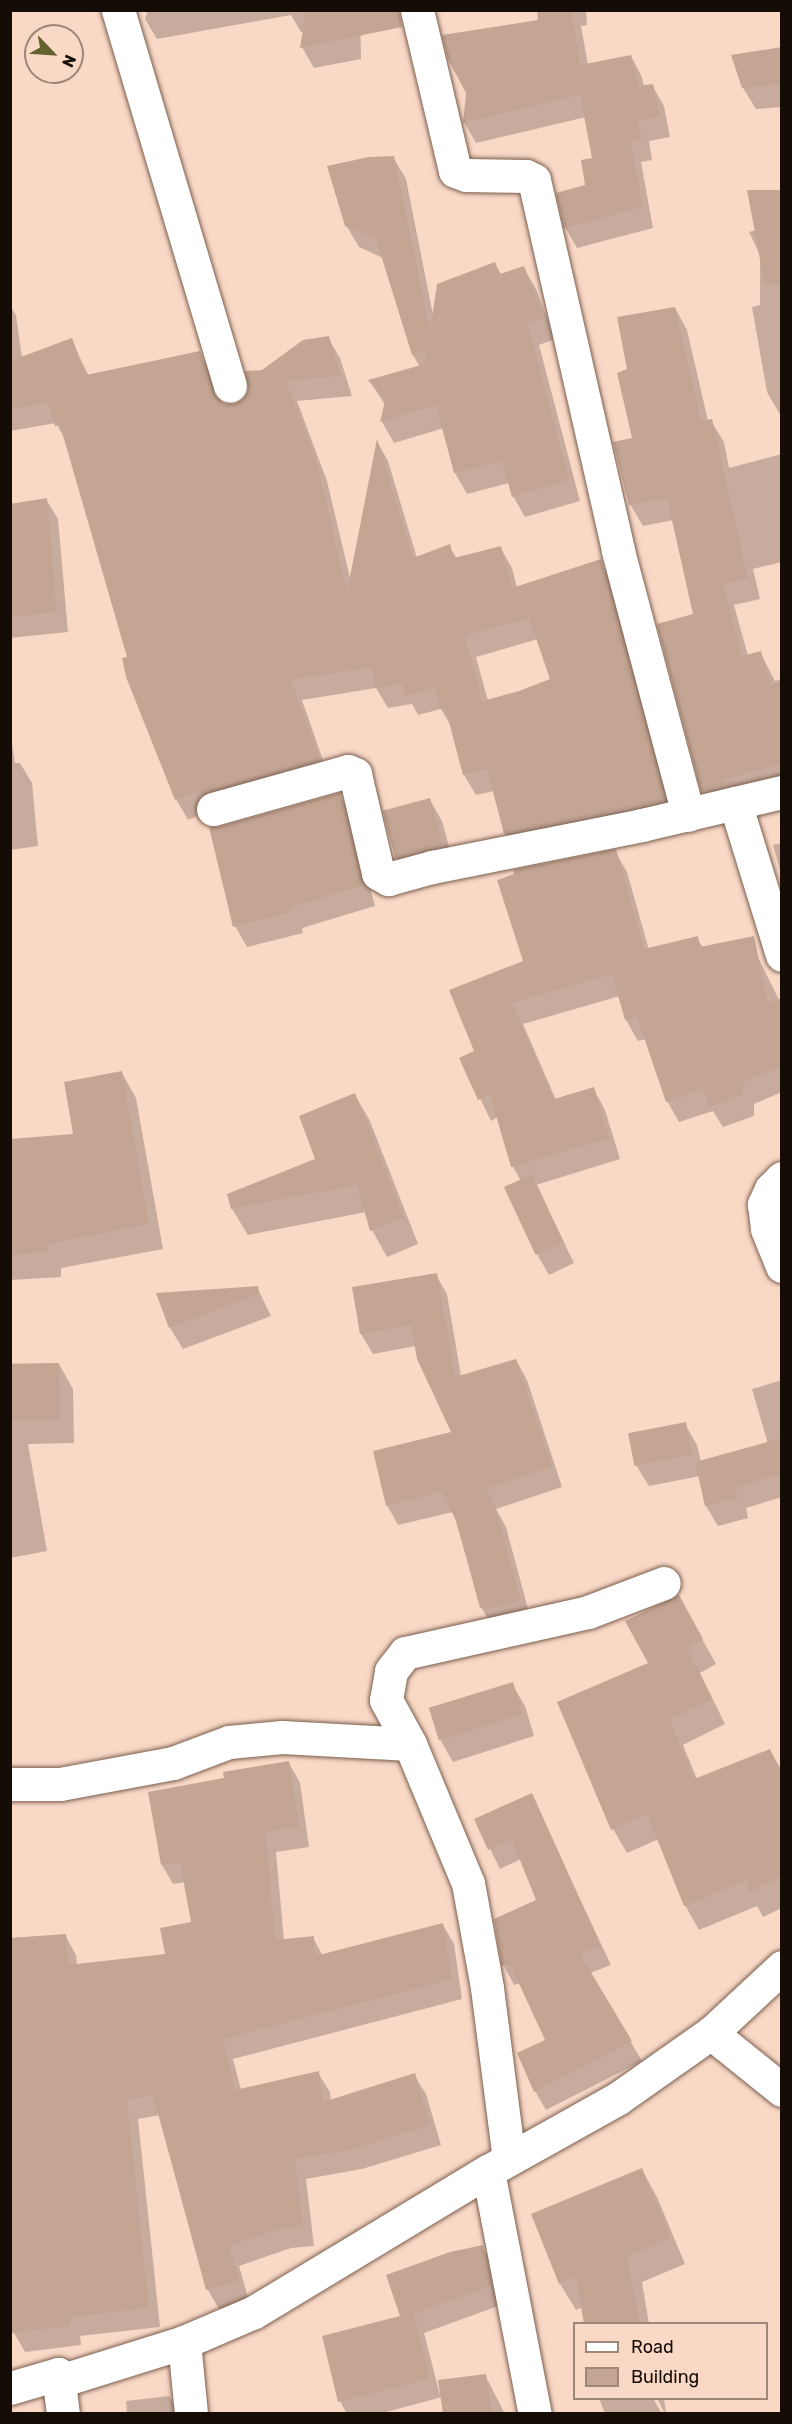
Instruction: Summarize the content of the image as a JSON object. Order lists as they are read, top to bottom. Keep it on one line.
{"legend":["Road","Building"],"north":"bottom right"}
